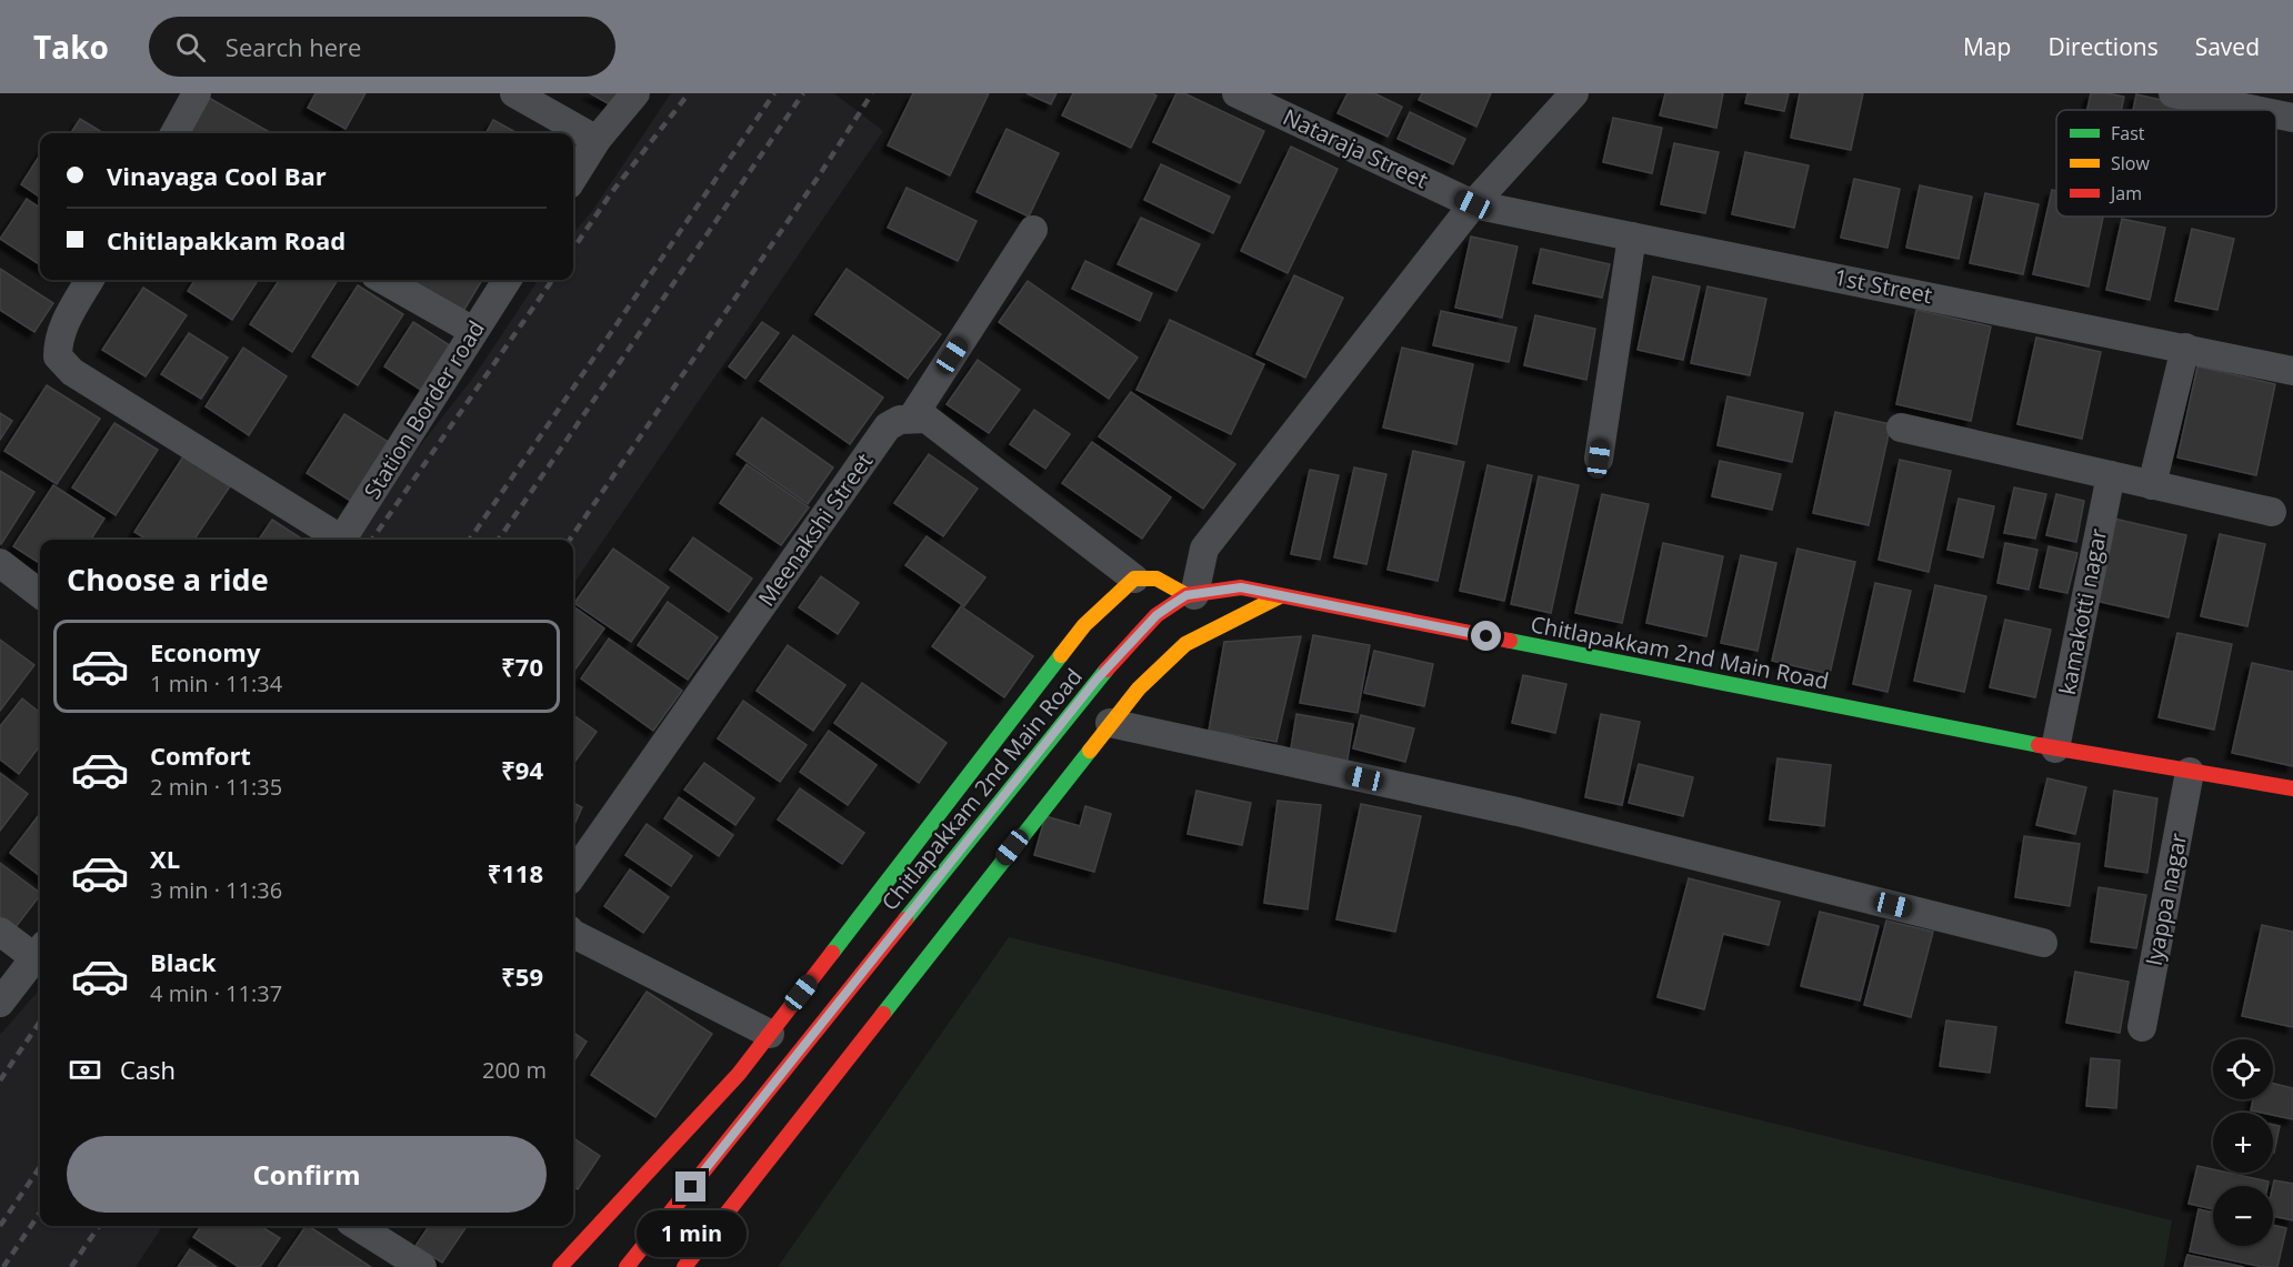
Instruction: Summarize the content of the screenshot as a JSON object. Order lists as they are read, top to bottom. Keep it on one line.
{"streets":{"street":["Nataraja Street","1st Street","Station Border road","Meenakshi Street","kamakotti nagar","Chitlapakkam 2nd Main Road","Iyappa nagar"]},"crossings":[["Nataraja Street","1st Street"],["kamakotti nagar","Chitlapakkam 2nd Main Road"],["Chitlapakkam 2nd Main Road","Iyappa nagar"]],"legend":["Fast","Slow","Jam"],"page":{"header":"Tako","search":"Search here","nav":["Map","Directions","Saved"],"banner":["Vinayaga Cool Bar","Chitlapakkam Road"],"heading":"Choose a ride","list":[{"name":"Economy","note":"1 min · 11:34","value":"₹70"},{"name":"Comfort","note":"2 min · 11:35","value":"₹94"},{"name":"XL","note":"3 min · 11:36","value":"₹118"},{"name":"Black","note":"4 min · 11:37","value":"₹59"}],"pay":["Cash","200 m"],"map_buttons":["+","−"],"buttons":"Confirm","bubble":"1 min"}}
